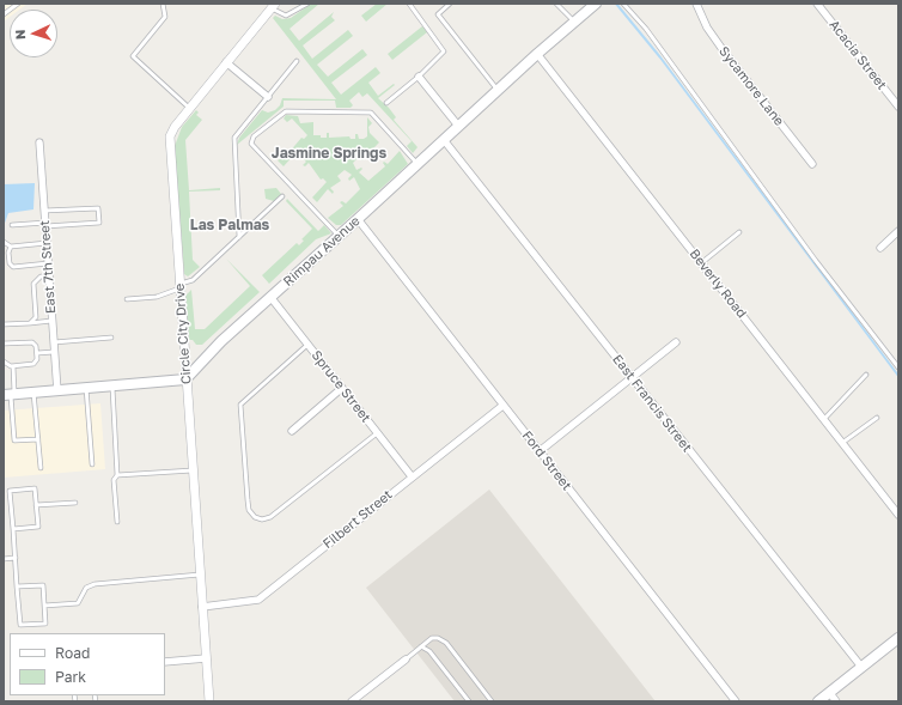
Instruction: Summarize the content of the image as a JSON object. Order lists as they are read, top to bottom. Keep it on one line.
{"streets":{"main road":["Rimpau Avenue"],"street":["Acacia Street","Sycamore Lane","East 7th Street","Beverly Road","Circle City Drive","Spruce Street","East Francis Street","Ford Street","Filbert Street"]},"crossings":[["Rimpau Avenue","Beverly Road"],["Rimpau Avenue","Circle City Drive"],["Rimpau Avenue","Spruce Street"],["Rimpau Avenue","East Francis Street"],["Rimpau Avenue","Ford Street"],["Circle City Drive","Filbert Street"],["Spruce Street","Filbert Street"],["Ford Street","Filbert Street"]],"districts":["Jasmine Springs","Las Palmas"],"legend":["Road","Park"],"north":"left"}
